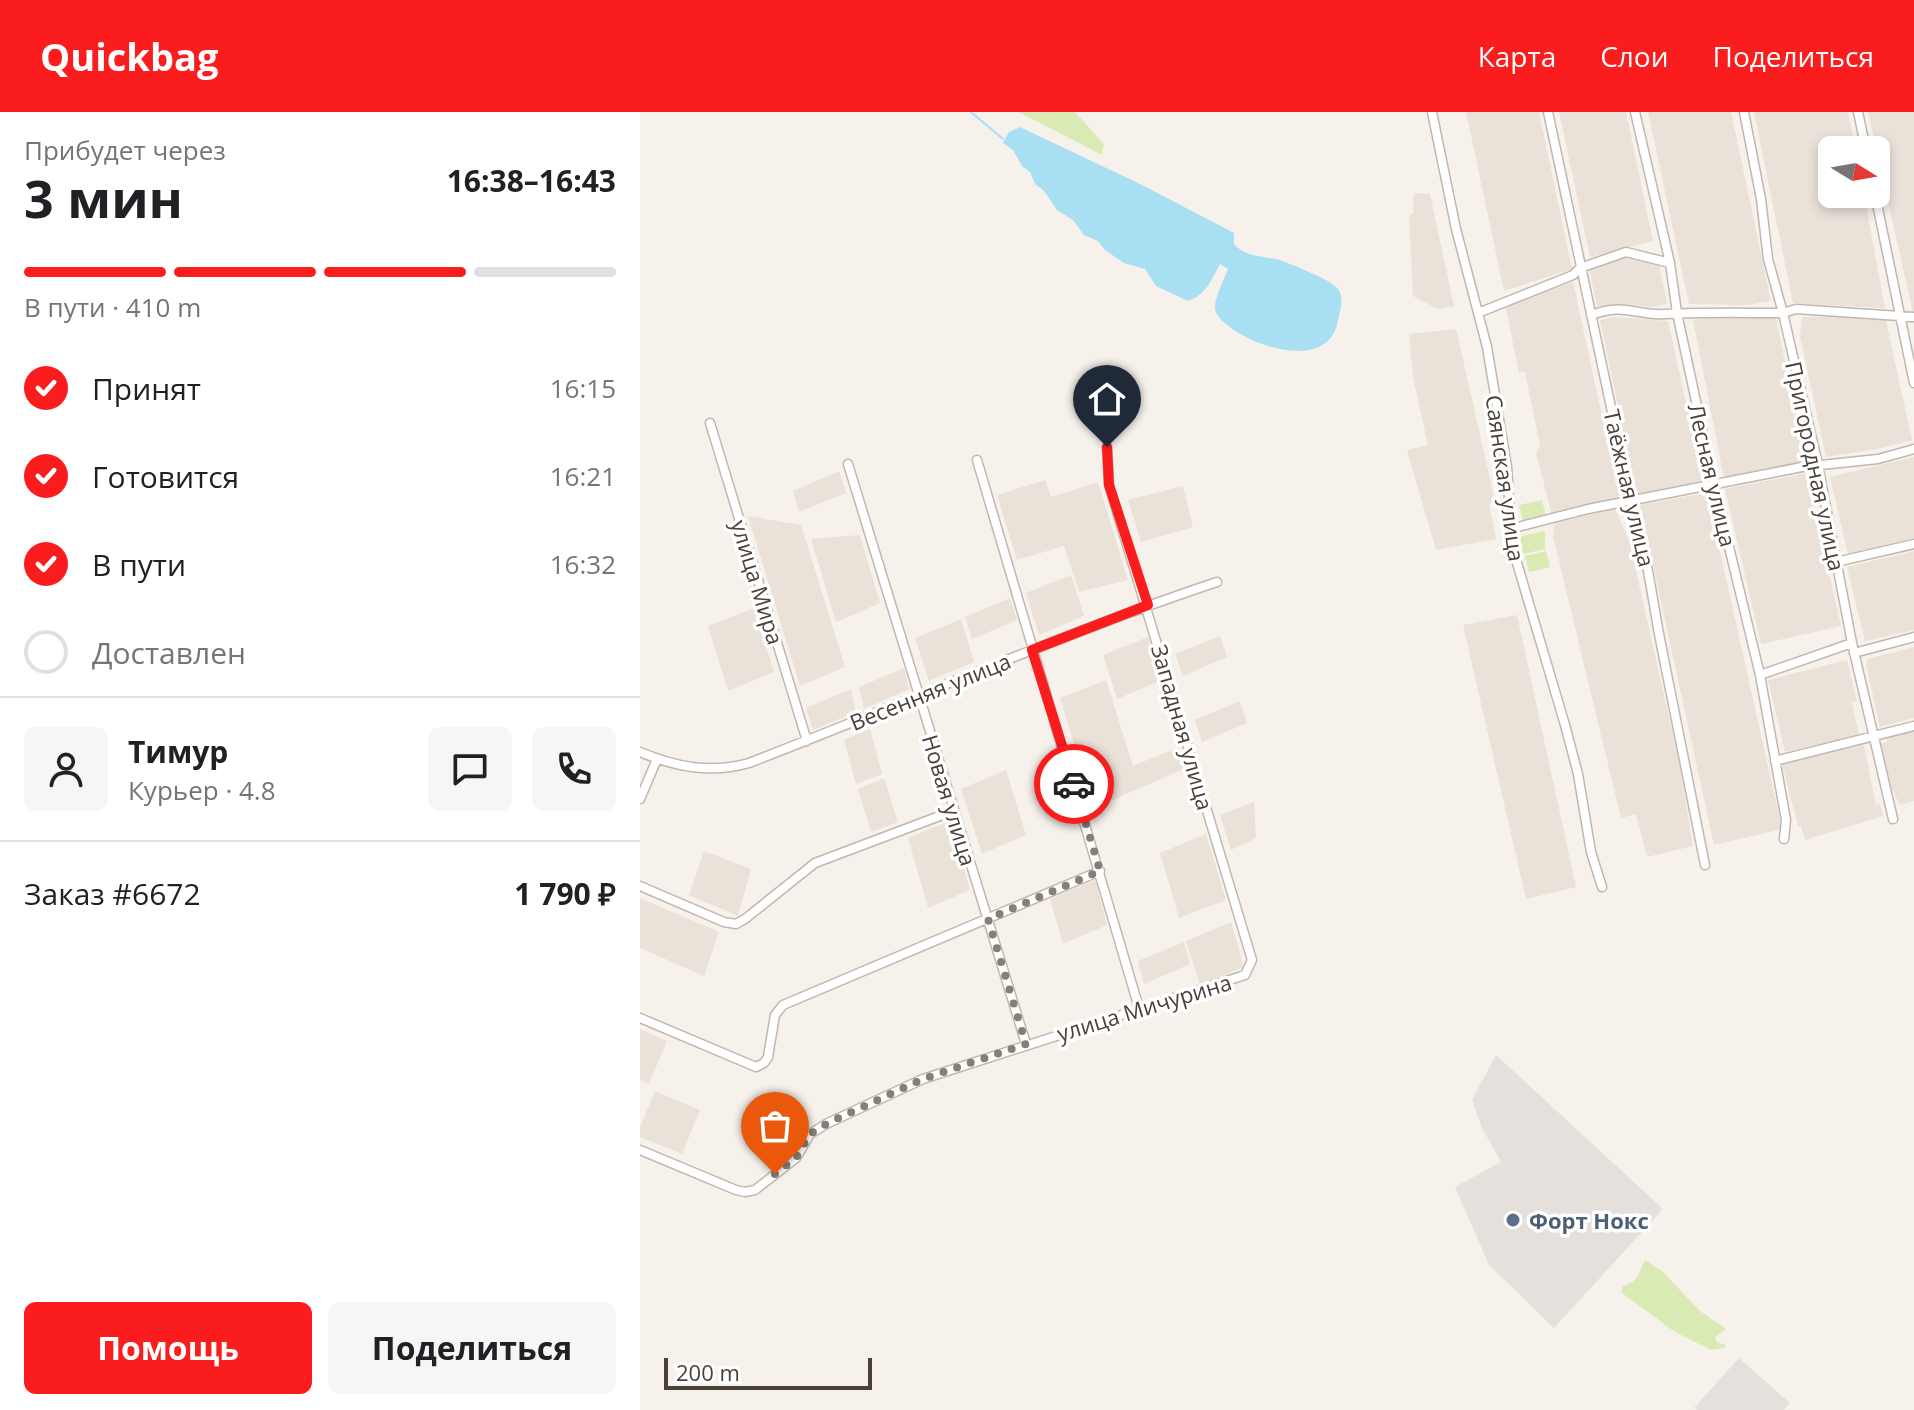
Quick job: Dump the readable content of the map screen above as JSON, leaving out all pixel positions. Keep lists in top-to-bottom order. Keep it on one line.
{"streets":{"street":["Пригородная улица","Лесная улица","Саянская улица","Таёжная улица","улица Мира","Весенняя улица","Западная улица","Новая улица","улица Мичурина"]},"crossings":[["улица Мира","Весенняя улица"],["Весенняя улица","Западная улица"],["Весенняя улица","Новая улица"],["Западная улица","улица Мичурина"],["Новая улица","улица Мичурина"]],"places":["Форт Нокс"],"scale_bar":"200 m","north":"right","page":{"header":"Quickbag","nav":["Карта","Слои","Поделиться"],"heading":["3 мин","Прибудет через","16:38–16:43"],"panel":["Тимур","Курьер · 4.8","Заказ #6672","1 790 ₽"],"bar":"В пути · 410 m","list":[["Принят","16:15"],["Готовится","16:21"],["В пути","16:32"],"Доставлен"],"buttons":["Помощь","Поделиться"],"scale":"200 m"}}
